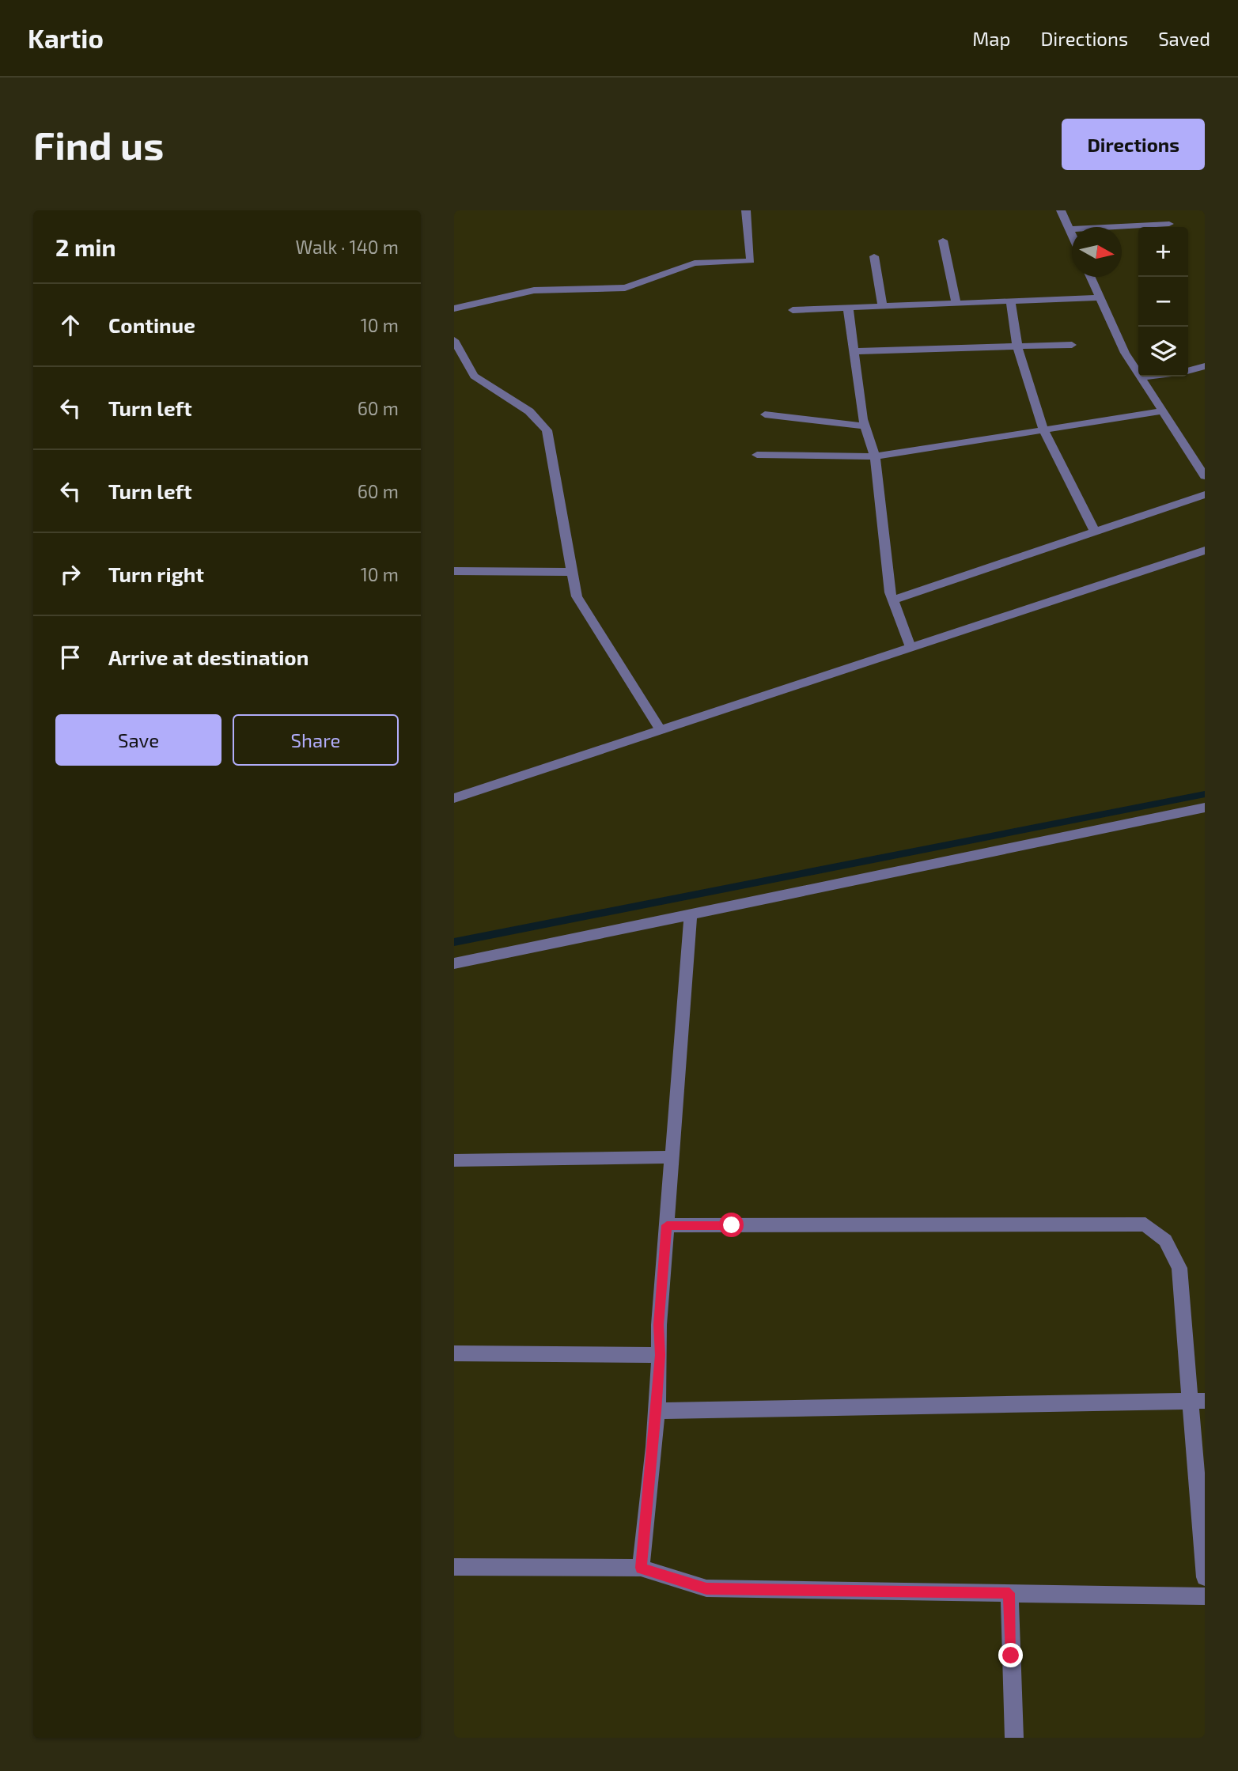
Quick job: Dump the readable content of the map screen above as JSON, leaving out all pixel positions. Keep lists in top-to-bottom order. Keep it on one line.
{"north":"right","page":{"header":"Kartio","nav":["Map","Directions","Saved"],"buttons":["Directions",["Save","Share"]],"title":"Find us","heading":["2 min","Walk · 140 m"],"map_buttons":["+","−"],"list":[["Continue","10 m"],["Turn left","60 m"],["Turn left","60 m"],["Turn right","10 m"],"Arrive at destination"]}}
